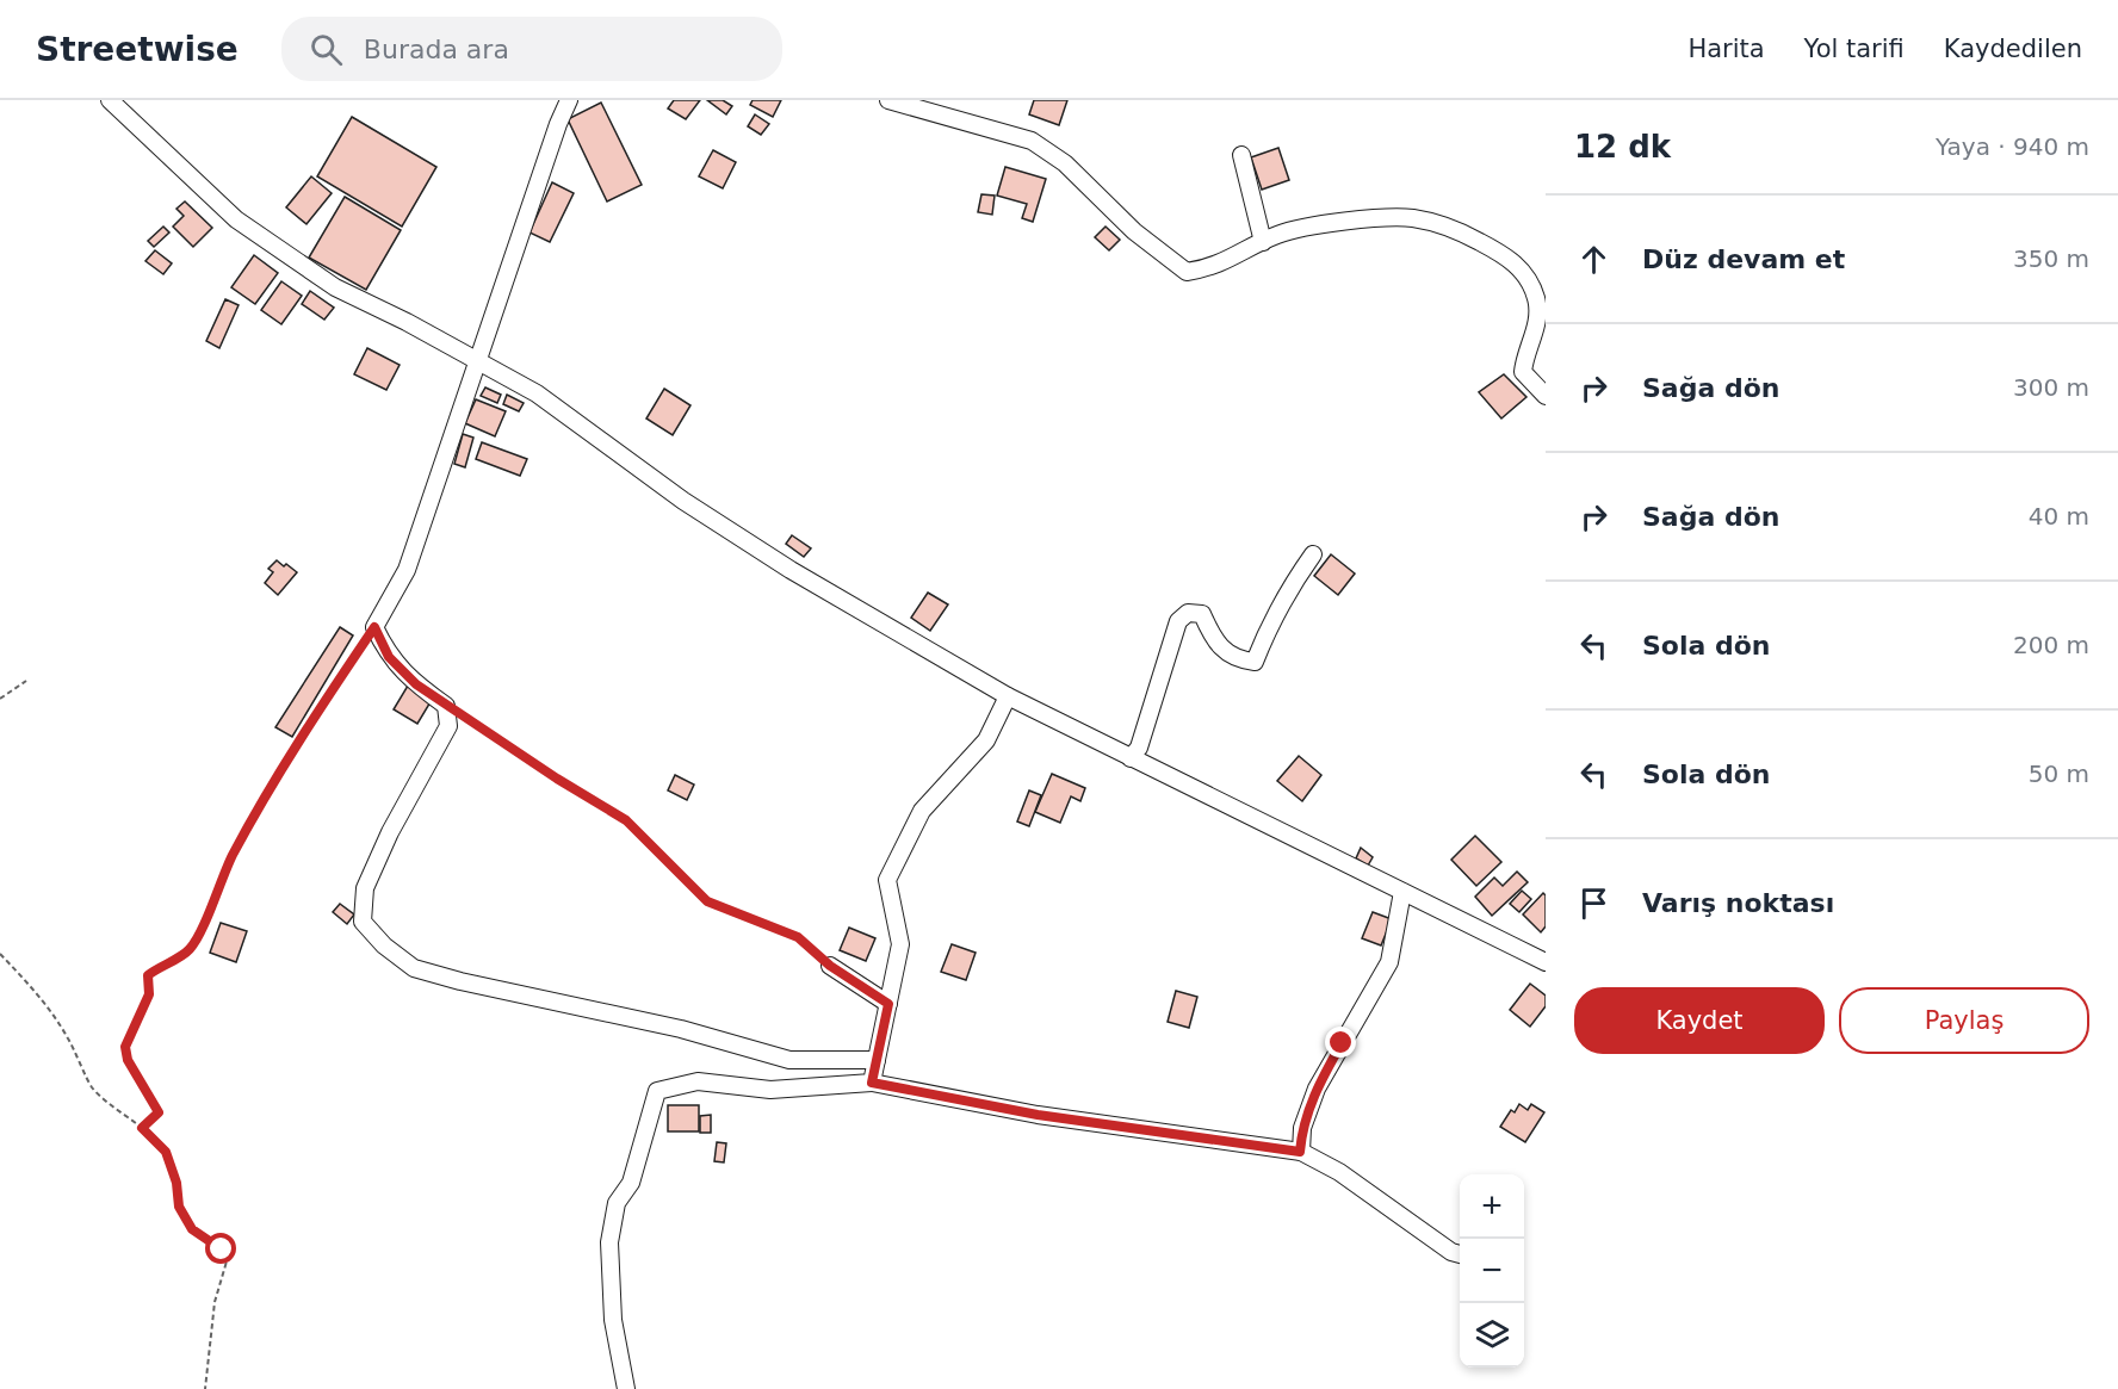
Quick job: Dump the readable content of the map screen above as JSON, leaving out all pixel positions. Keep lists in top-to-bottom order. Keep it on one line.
{"page":{"header":"Streetwise","search":"Burada ara","nav":["Harita","Yol tarifi","Kaydedilen"],"heading":["12 dk","Yaya · 940 m"],"list":[["Düz devam et","350 m"],["Sağa dön","300 m"],["Sağa dön","40 m"],["Sola dön","200 m"],["Sola dön","50 m"],"Varış noktası"],"buttons":["Kaydet","Paylaş"],"map_buttons":["+","−"]}}
